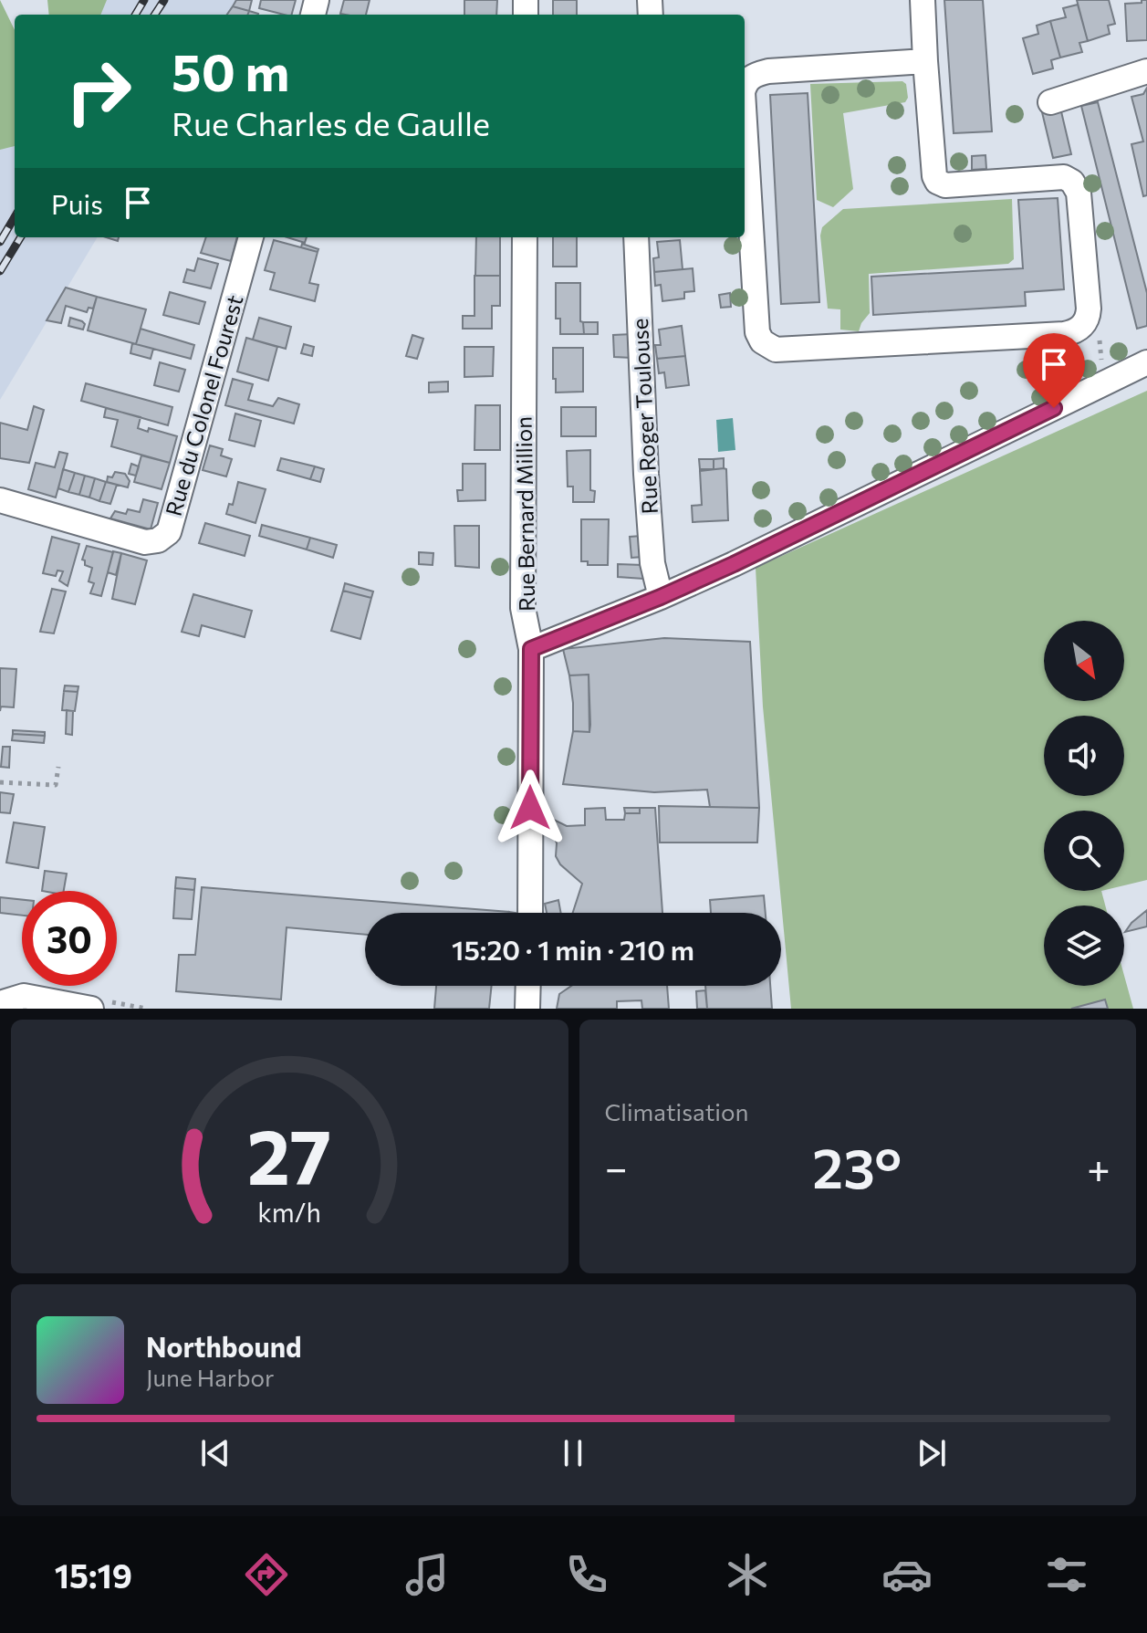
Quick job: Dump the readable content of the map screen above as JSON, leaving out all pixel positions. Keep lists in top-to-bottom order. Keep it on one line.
{"streets":{"street":["Rue du Colonel Fourest","Rue Roger Toulouse","Rue Bernard Million"]},"north":"bottom right","page":{"turn":["50 m","Rue Charles de Gaulle"],"then":"Puis","limit":"30","trip":"15:20 · 1 min · 210 m","tile":"Climatisation","heat":["−","23°","+"],"song":["Northbound","June Harbor"],"tabs":"15:19","gauge":["27","km/h"]}}
